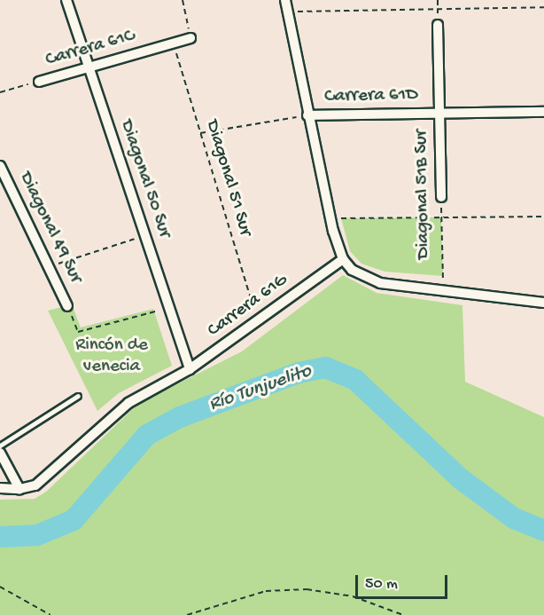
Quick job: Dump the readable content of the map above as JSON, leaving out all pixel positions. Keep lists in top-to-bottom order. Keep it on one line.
{"streets":{"street":["Carrera 61C","Carrera 61D","Diagonal 50 Sur","Diagonal 51B Sur","Diagonal 49 Sur","Carrera 61G"],"path":["Diagonal 51 Sur"]},"crossings":[["Carrera 61C","Diagonal 51 Sur"],["Carrera 61C","Diagonal 50 Sur"],["Carrera 61D","Diagonal 51 Sur"],["Carrera 61D","Diagonal 51B Sur"],["Diagonal 51 Sur","Carrera 61G"],["Diagonal 50 Sur","Carrera 61G"]],"water":["Río Tunjuelito"],"parks":["Rincón de venecia"],"scale_bar":"50 m"}
